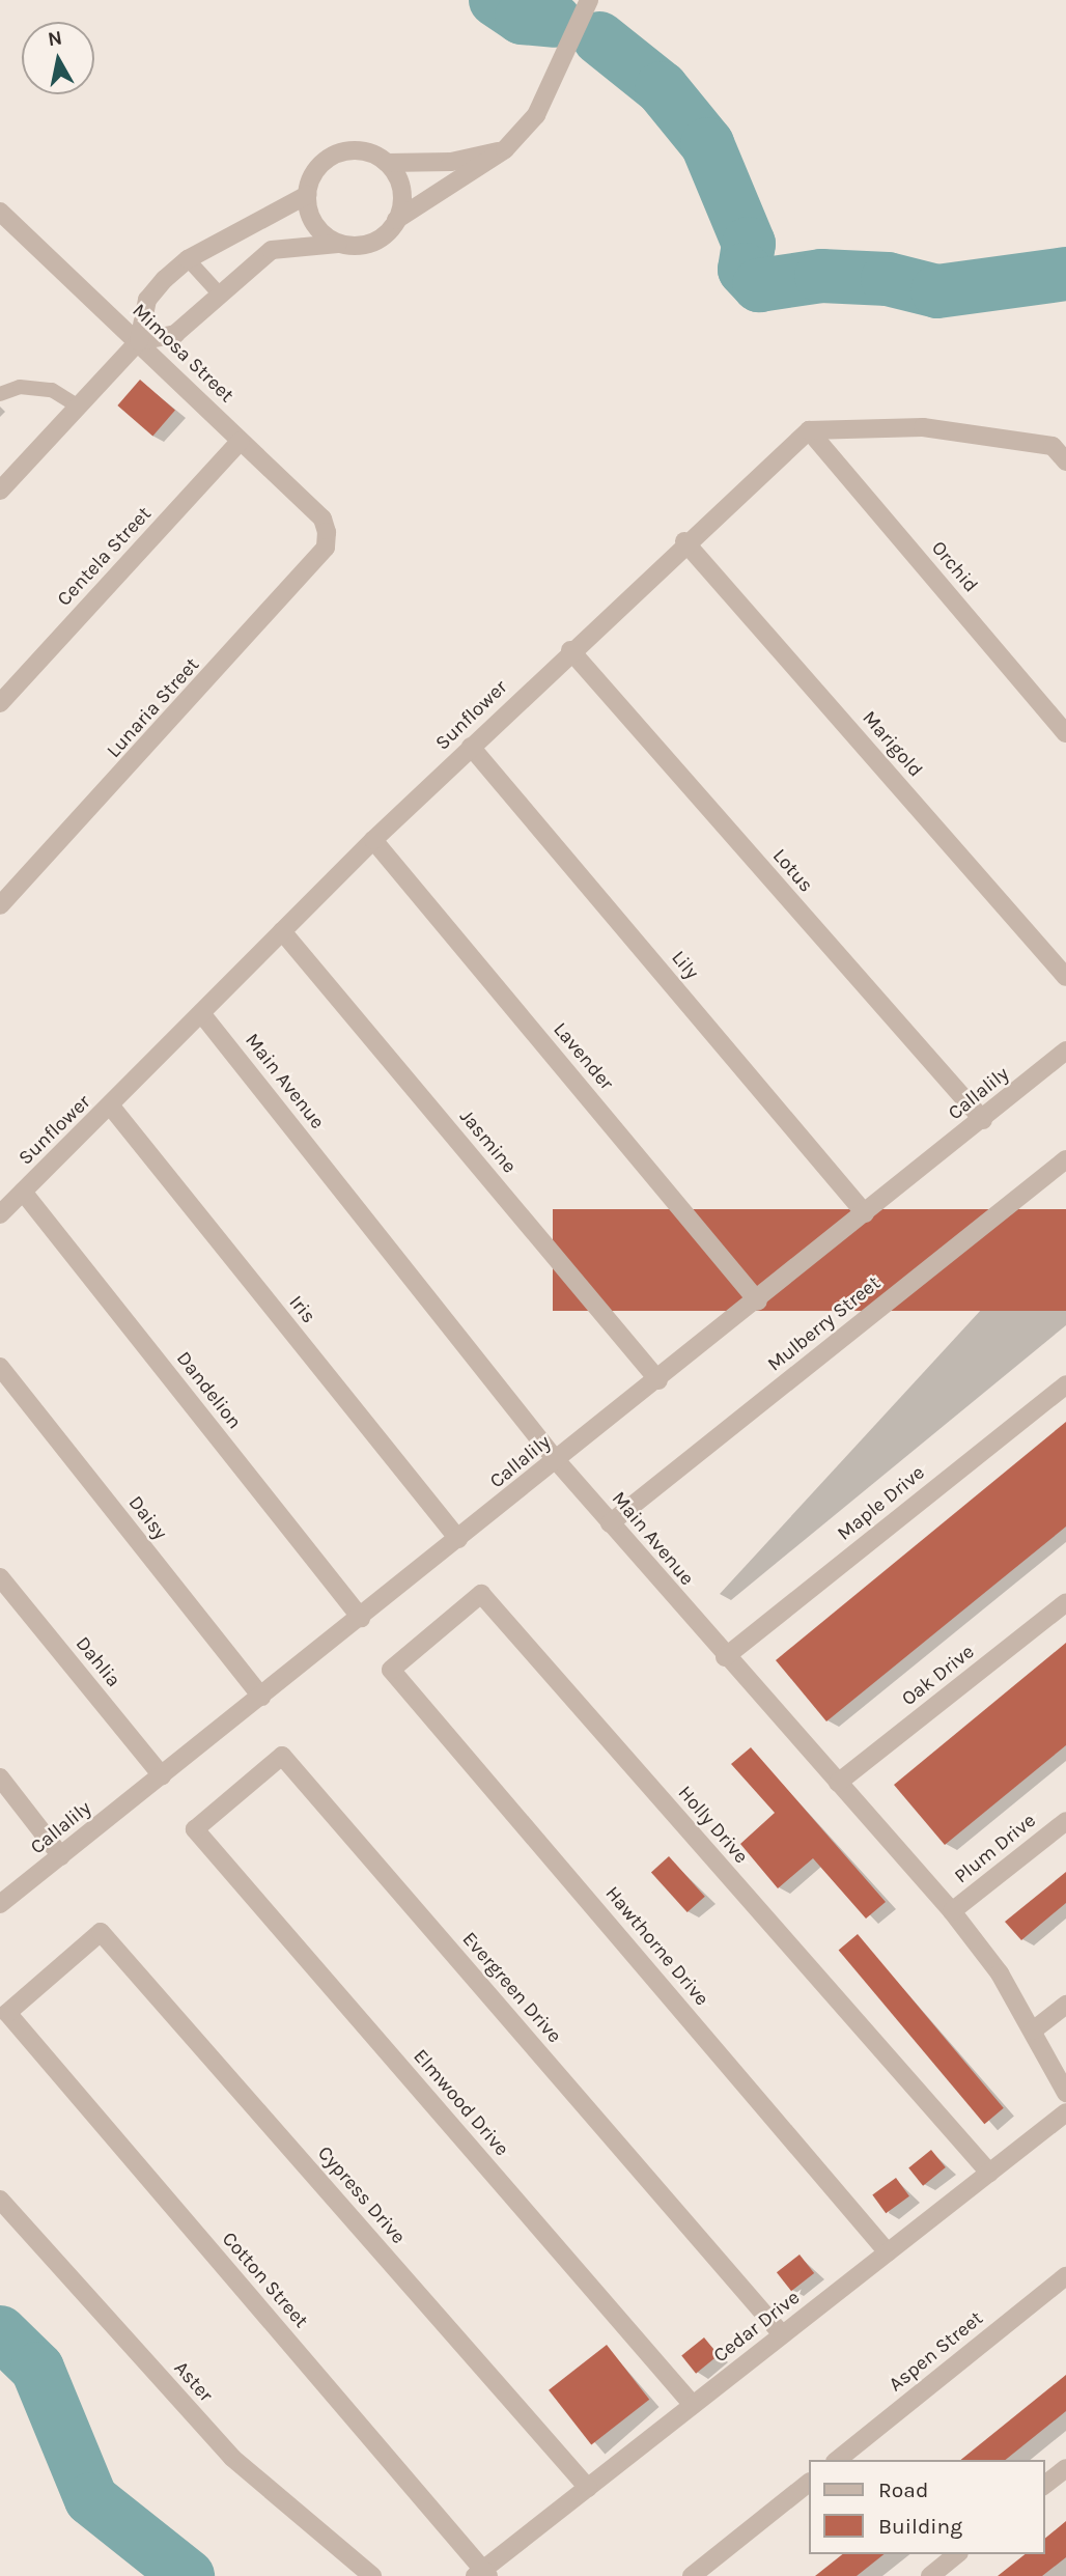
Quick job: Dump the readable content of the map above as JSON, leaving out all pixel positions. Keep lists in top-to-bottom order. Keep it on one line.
{"streets":{"street":["Mimosa Street","Centela Street","Orchid","Lunaria Street","Sunflower","Marigold","Lotus","Lily","Lavender","Main Avenue","Callalily","Jasmine","Iris","Mulberry Street","Dandelion","Maple Drive","Daisy","Dahlia","Oak Drive","Holly Drive","Plum Drive","Hawthorne Drive","Evergreen Drive","Elmwood Drive","Cypress Drive","Cotton Street","Cedar Drive","Aspen Street","Aster"]},"crossings":[["Mimosa Street","Centela Street"],["Mimosa Street","Lunaria Street"],["Orchid","Sunflower"],["Sunflower","Marigold"],["Sunflower","Lotus"],["Sunflower","Lily"],["Sunflower","Lavender"],["Sunflower","Main Avenue"],["Sunflower","Jasmine"],["Sunflower","Iris"],["Sunflower","Dandelion"],["Lotus","Callalily"],["Lily","Callalily"],["Lavender","Callalily"],["Main Avenue","Callalily"],["Main Avenue","Mulberry Street"],["Main Avenue","Maple Drive"],["Main Avenue","Oak Drive"],["Main Avenue","Plum Drive"],["Callalily","Jasmine"],["Callalily","Iris"],["Callalily","Dandelion"],["Callalily","Daisy"],["Callalily","Dahlia"],["Holly Drive","Hawthorne Drive"],["Holly Drive","Cedar Drive"],["Hawthorne Drive","Cedar Drive"],["Evergreen Drive","Elmwood Drive"],["Evergreen Drive","Cedar Drive"],["Elmwood Drive","Cedar Drive"],["Cypress Drive","Cotton Street"],["Cypress Drive","Cedar Drive"],["Cotton Street","Cedar Drive"]],"legend":["Road","Building"],"north":"top"}
